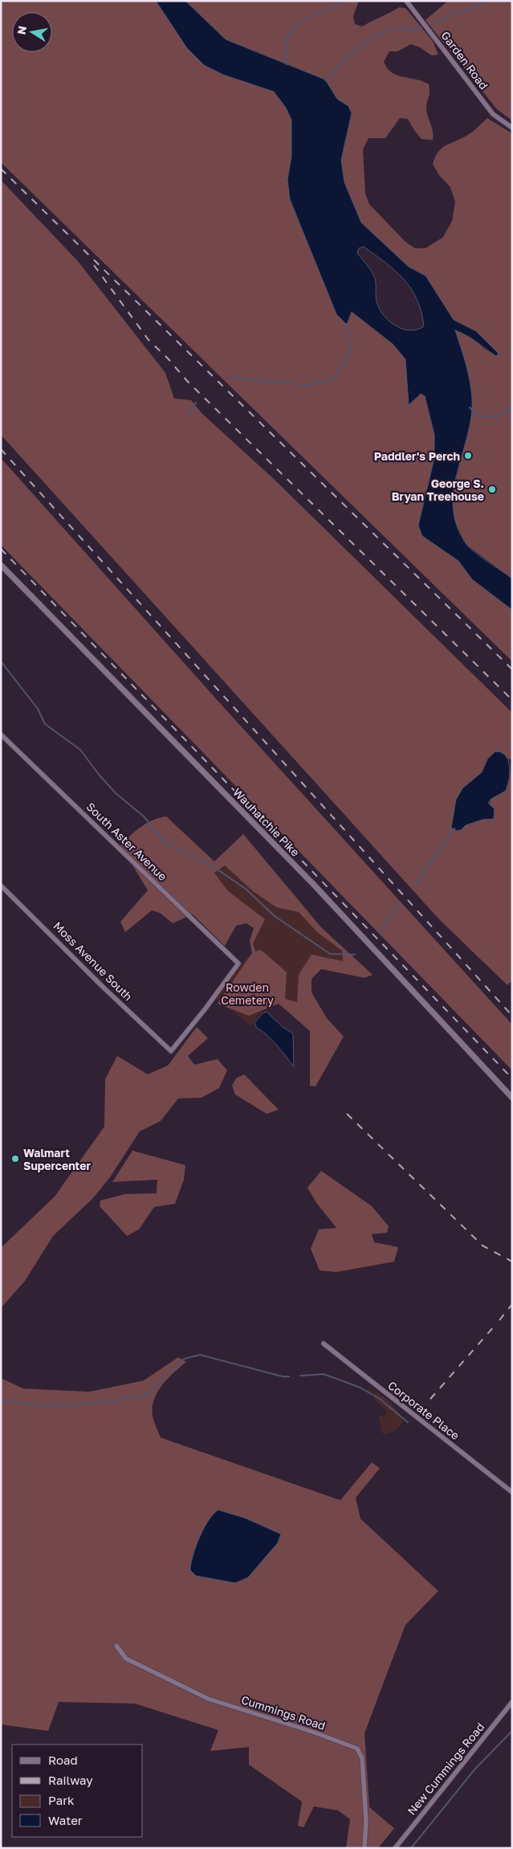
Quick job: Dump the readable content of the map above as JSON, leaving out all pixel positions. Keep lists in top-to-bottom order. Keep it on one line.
{"streets":{"street":["Garden Road","Wauhatchie Pike","South Aster Avenue","Moss Avenue South","Corporate Place","Cummings Road","New Cummings Road"]},"crossings":[["South Aster Avenue","Moss Avenue South"]],"parks":["Rowden Cemetery"],"places":["Paddler's Perch","George S. Bryan Treehouse","Walmart Supercenter"],"legend":["Road","Railway","Park","Water"],"north":"left"}
